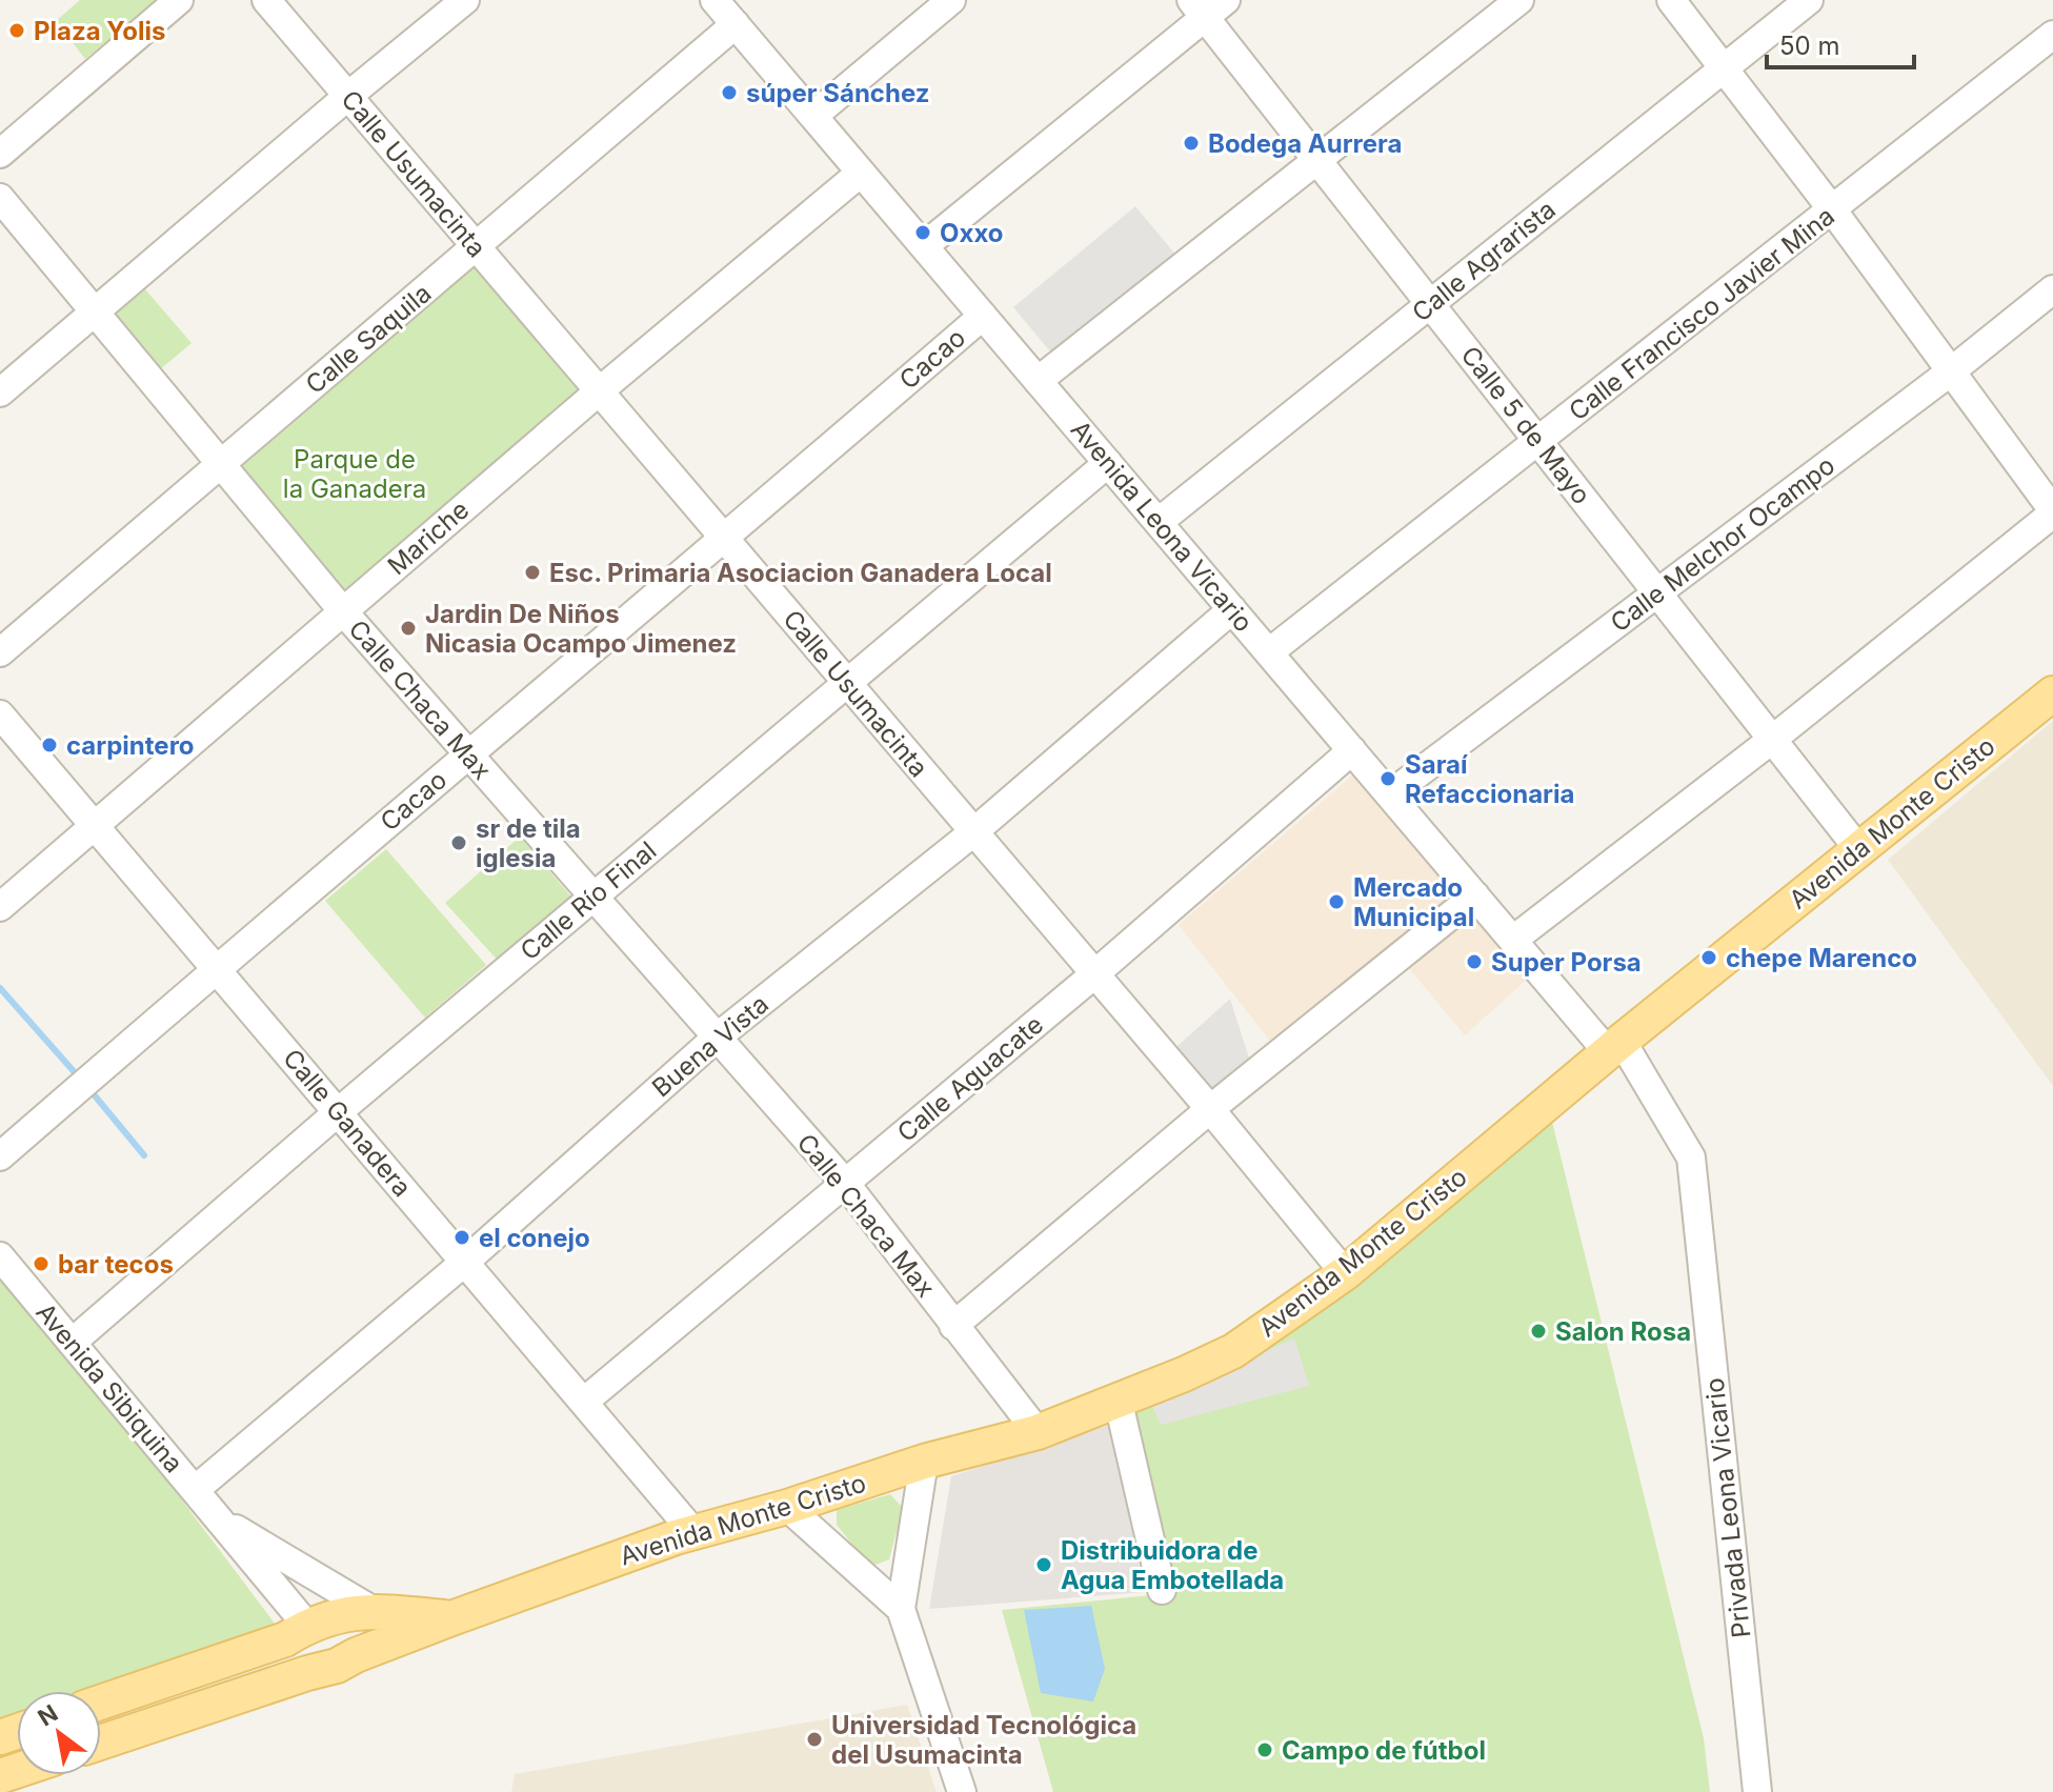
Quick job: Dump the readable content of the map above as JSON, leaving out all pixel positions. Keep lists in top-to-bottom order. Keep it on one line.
{"streets":{"main road":["Avenida Monte Cristo"],"street":["Calle Usumacinta","Calle Agrarista","Calle Francisco Javier Mina","Calle Saquila","Cacao","Calle 5 de Mayo","Avenida Leona Vicario","Mariche","Calle Melchor Ocampo","Calle Chaca Max","Calle Río Final","Buena Vista","Calle Aguacate","Calle Ganadera","Avenida Sibiquina","Privada Leona Vicario"]},"crossings":[["Calle Usumacinta","Calle Saquila"],["Calle Usumacinta","Cacao"],["Calle Usumacinta","Mariche"],["Calle Usumacinta","Avenida Monte Cristo"],["Calle Usumacinta","Calle Río Final"],["Calle Usumacinta","Buena Vista"],["Calle Usumacinta","Calle Aguacate"],["Calle Agrarista","Calle 5 de Mayo"],["Calle Agrarista","Avenida Leona Vicario"],["Calle Francisco Javier Mina","Calle 5 de Mayo"],["Calle Francisco Javier Mina","Avenida Leona Vicario"],["Calle Saquila","Avenida Leona Vicario"],["Calle Saquila","Calle Chaca Max"],["Cacao","Avenida Leona Vicario"],["Cacao","Calle Chaca Max"],["Cacao","Calle Ganadera"],["Calle 5 de Mayo","Calle Melchor Ocampo"],["Calle 5 de Mayo","Avenida Monte Cristo"],["Avenida Leona Vicario","Mariche"],["Avenida Leona Vicario","Calle Melchor Ocampo"],["Avenida Leona Vicario","Avenida Monte Cristo"],["Avenida Leona Vicario","Calle Río Final"],["Avenida Leona Vicario","Buena Vista"],["Avenida Leona Vicario","Calle Aguacate"],["Avenida Leona Vicario","Privada Leona Vicario"],["Mariche","Calle Chaca Max"],["Mariche","Calle Ganadera"],["Calle Chaca Max","Avenida Monte Cristo"],["Calle Chaca Max","Calle Río Final"],["Calle Chaca Max","Buena Vista"],["Calle Chaca Max","Calle Aguacate"],["Avenida Monte Cristo","Calle Ganadera"],["Avenida Monte Cristo","Privada Leona Vicario"],["Calle Río Final","Calle Ganadera"],["Calle Río Final","Avenida Sibiquina"],["Buena Vista","Calle Ganadera"],["Buena Vista","Avenida Sibiquina"],["Calle Aguacate","Calle Ganadera"]],"parks":["Parque de la Ganadera"],"places":["Plaza Yolis","súper Sánchez","Bodega Aurrera","Oxxo","Esc. Primaria Asociacion Ganadera Local","Jardin De Niños Nicasia Ocampo Jimenez","carpintero","Saraí Refaccionaria","sr de tila iglesia","Mercado Municipal","chepe Marenco","Super Porsa","el conejo","bar tecos","Salon Rosa","Distribuidora de Agua Embotellada","Universidad Tecnológica del Usumacinta","Campo de fútbol"],"scale_bar":"50 m","north":"top left"}
